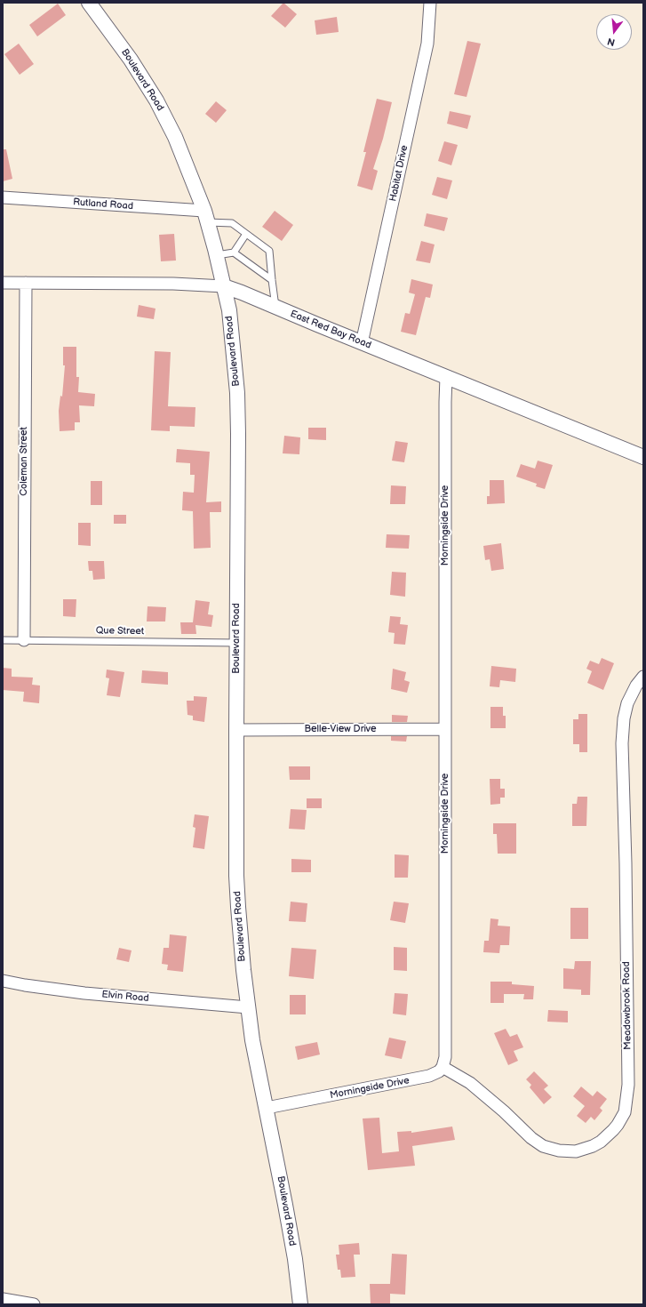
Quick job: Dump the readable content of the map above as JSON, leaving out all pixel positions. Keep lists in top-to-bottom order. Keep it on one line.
{"streets":{"street":["Boulevard Road","Habitat Drive","Rutland Road","East Red Bay Road","Coleman Street","Morningside Drive","Belle-View Drive","Elvin Road","Meadowbrook Road"],"lane":["Que Street"]},"crossings":[["Boulevard Road","Rutland Road"],["Boulevard Road","East Red Bay Road"],["Boulevard Road","Morningside Drive"],["Boulevard Road","Que Street"],["Boulevard Road","Belle-View Drive"],["Boulevard Road","Elvin Road"],["Habitat Drive","East Red Bay Road"],["East Red Bay Road","Coleman Street"],["East Red Bay Road","Morningside Drive"],["Coleman Street","Que Street"],["Morningside Drive","Belle-View Drive"],["Morningside Drive","Meadowbrook Road"]],"north":"bottom"}
